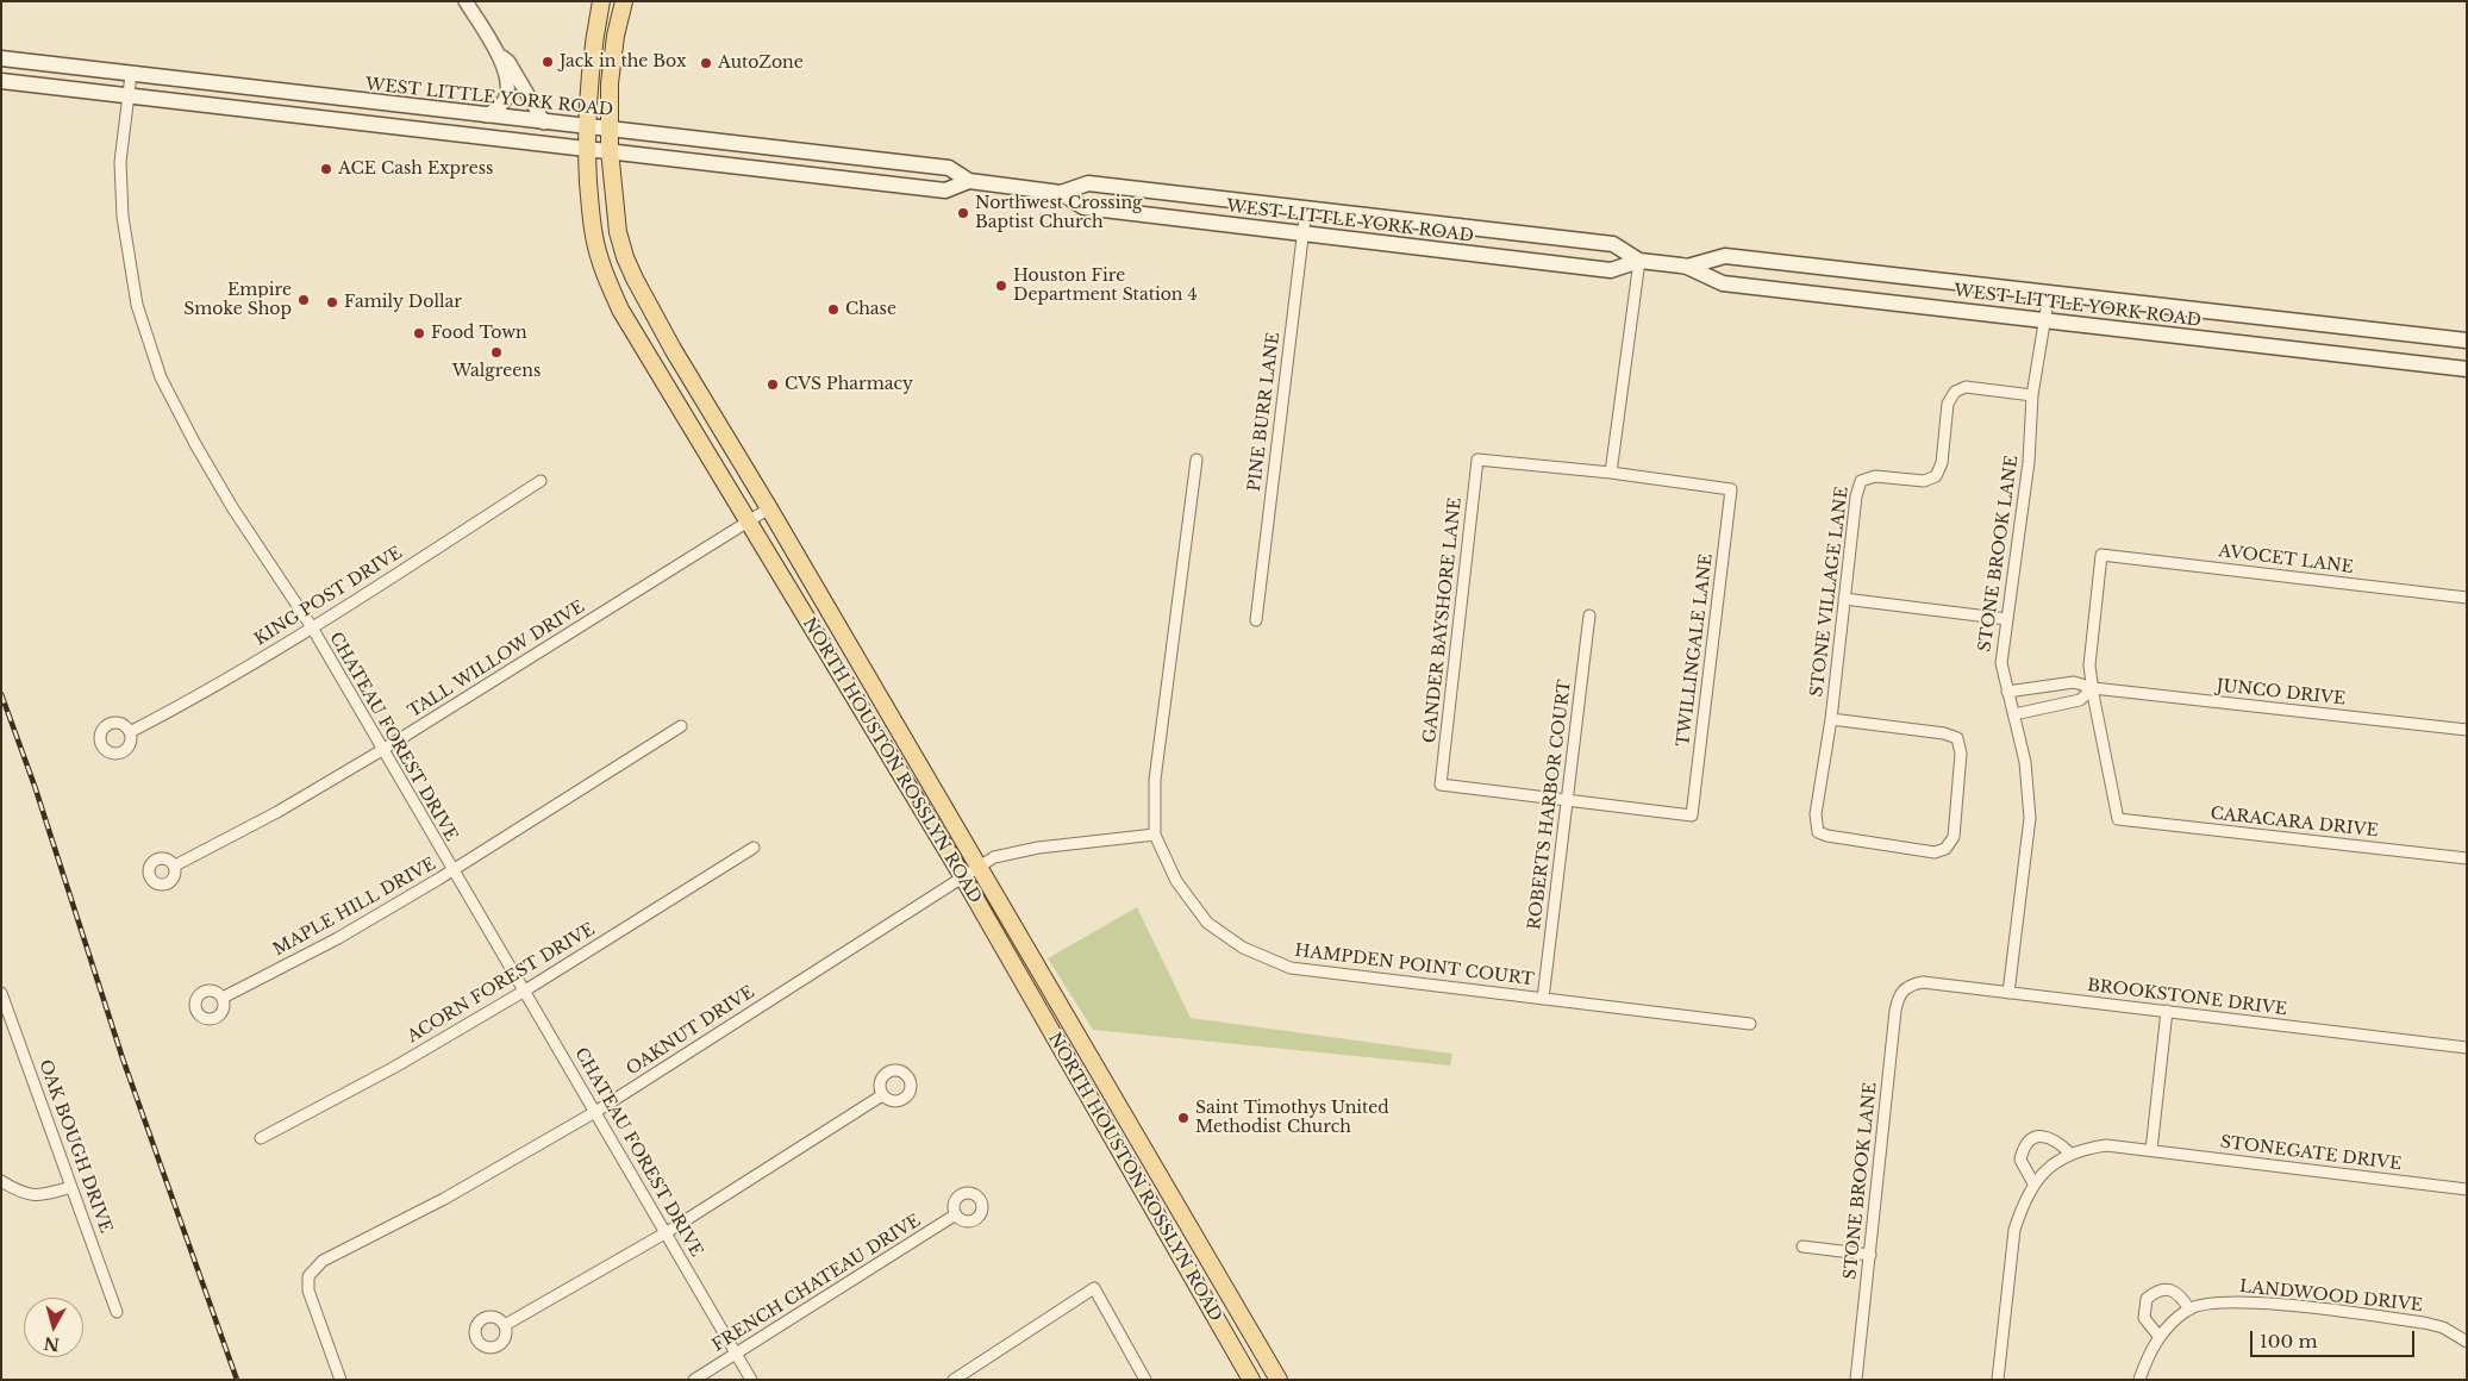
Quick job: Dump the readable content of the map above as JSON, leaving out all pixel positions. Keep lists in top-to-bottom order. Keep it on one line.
{"streets":{"main road":["WEST LITTLE YORK ROAD","NORTH HOUSTON ROSSLYN ROAD"],"street":["PINE BURR LANE","STONE BROOK LANE","AVOCET LANE","STONE VILLAGE LANE","KING POST DRIVE","GANDER BAYSHORE LANE","TWILLINGALE LANE","TALL WILLOW DRIVE","JUNCO DRIVE","CHATEAU FOREST DRIVE","ROBERTS HARBOR COURT","CARACARA DRIVE","MAPLE HILL DRIVE","HAMPDEN POINT COURT","ACORN FOREST DRIVE","BROOKSTONE DRIVE","OAKNUT DRIVE","OAK BOUGH DRIVE","STONEGATE DRIVE","FRENCH CHATEAU DRIVE","LANDWOOD DRIVE"]},"crossings":[["WEST LITTLE YORK ROAD","PINE BURR LANE"],["WEST LITTLE YORK ROAD","STONE BROOK LANE"],["WEST LITTLE YORK ROAD","CHATEAU FOREST DRIVE"],["WEST LITTLE YORK ROAD","NORTH HOUSTON ROSSLYN ROAD"],["STONE BROOK LANE","STONE VILLAGE LANE"],["STONE BROOK LANE","JUNCO DRIVE"],["STONE BROOK LANE","BROOKSTONE DRIVE"],["AVOCET LANE","JUNCO DRIVE"],["AVOCET LANE","CARACARA DRIVE"],["KING POST DRIVE","CHATEAU FOREST DRIVE"],["GANDER BAYSHORE LANE","TWILLINGALE LANE"],["GANDER BAYSHORE LANE","ROBERTS HARBOR COURT"],["TWILLINGALE LANE","ROBERTS HARBOR COURT"],["TALL WILLOW DRIVE","CHATEAU FOREST DRIVE"],["TALL WILLOW DRIVE","NORTH HOUSTON ROSSLYN ROAD"],["JUNCO DRIVE","CARACARA DRIVE"],["CHATEAU FOREST DRIVE","MAPLE HILL DRIVE"],["CHATEAU FOREST DRIVE","ACORN FOREST DRIVE"],["CHATEAU FOREST DRIVE","OAKNUT DRIVE"],["CHATEAU FOREST DRIVE","FRENCH CHATEAU DRIVE"],["NORTH HOUSTON ROSSLYN ROAD","OAKNUT DRIVE"],["ROBERTS HARBOR COURT","HAMPDEN POINT COURT"],["HAMPDEN POINT COURT","OAKNUT DRIVE"]],"places":["Jack in the Box","AutoZone","ACE Cash Express","Northwest Crossing Baptist Church","Houston Fire Department Station 4","Empire Smoke Shop","Family Dollar","Chase","Food Town","Walgreens","CVS Pharmacy","Saint Timothys United Methodist Church"],"scale_bar":"100 m","north":"bottom"}
